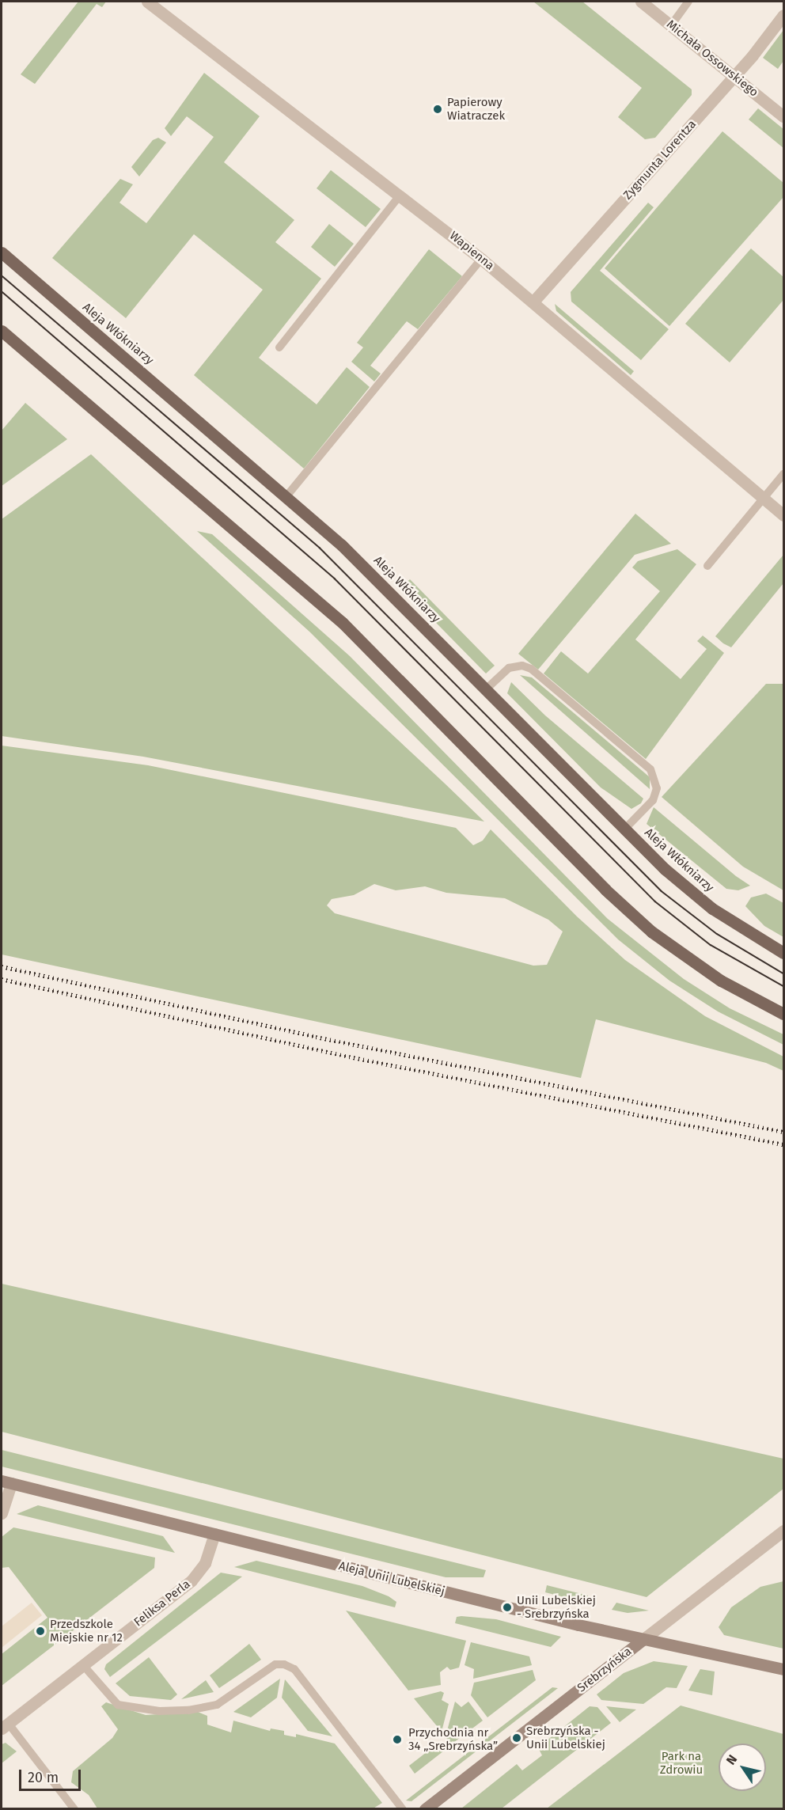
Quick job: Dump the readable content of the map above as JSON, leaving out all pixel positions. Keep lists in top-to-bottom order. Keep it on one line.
{"streets":{"main road":["Aleja Włókniarzy"],"street":["Michała Ossowskiego","Zygmunta Lorentza","Wapienna","Aleja Unii Lubelskiej","Feliksa Perla","Srebrzyńska"]},"crossings":[["Michała Ossowskiego","Zygmunta Lorentza"],["Zygmunta Lorentza","Wapienna"],["Aleja Unii Lubelskiej","Feliksa Perla"],["Aleja Unii Lubelskiej","Srebrzyńska"]],"parks":["Park na Zdrowiu"],"places":["Papierowy Wiatraczek","Unii Lubelskiej - Srebrzyńska","Przedszkole Miejskie nr 12","Srebrzyńska - Unii Lubelskiej","Przychodnia nr 34 „Srebrzyńska”"],"scale_bar":"20 m","north":"top left"}
